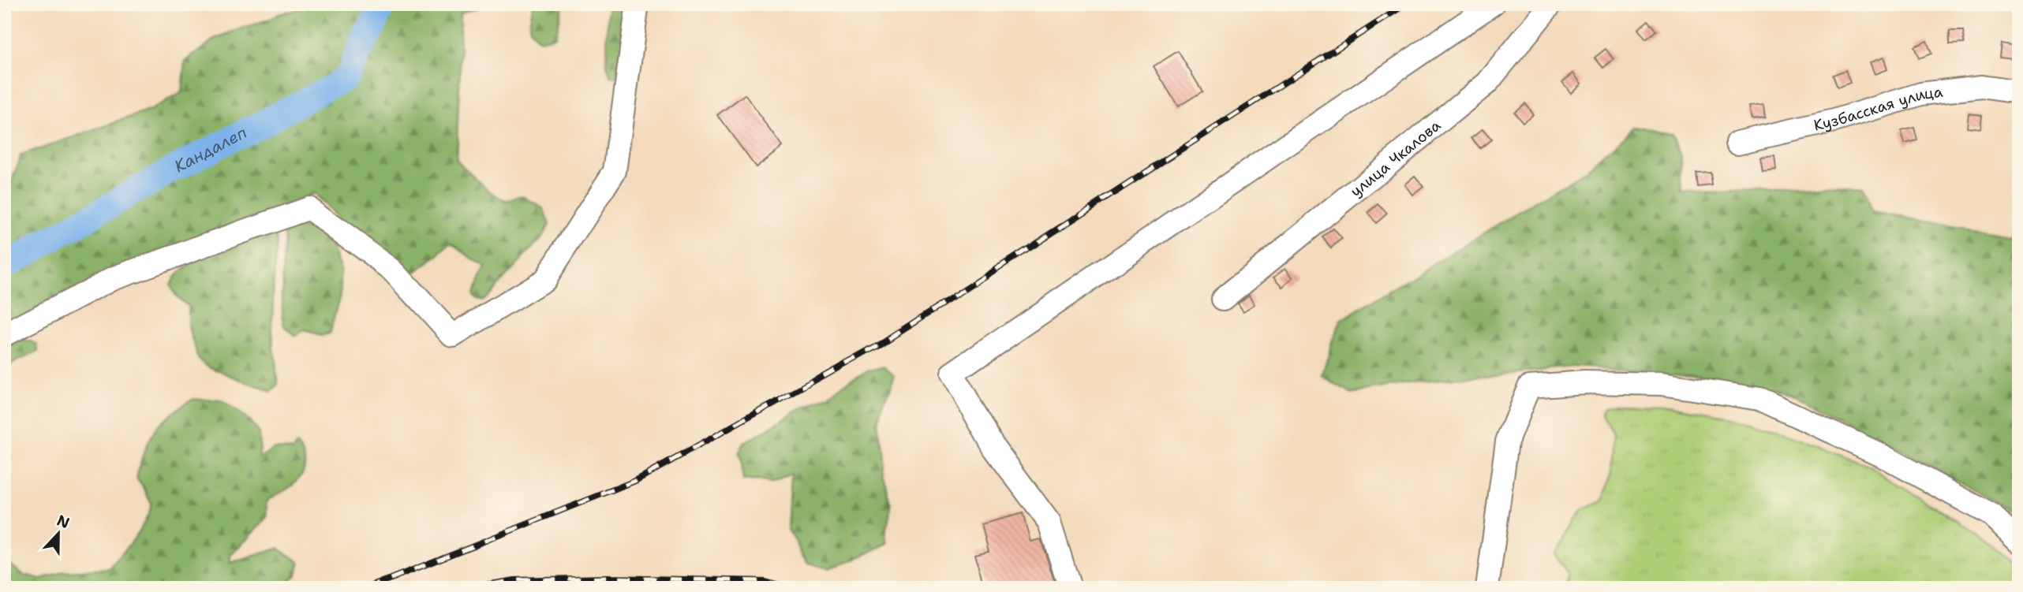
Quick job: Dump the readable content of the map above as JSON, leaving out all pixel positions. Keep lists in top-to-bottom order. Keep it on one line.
{"streets":{"street":["Кузбасская улица","улица Чкалова"]},"water":["Кандалеп"],"north":"top"}
